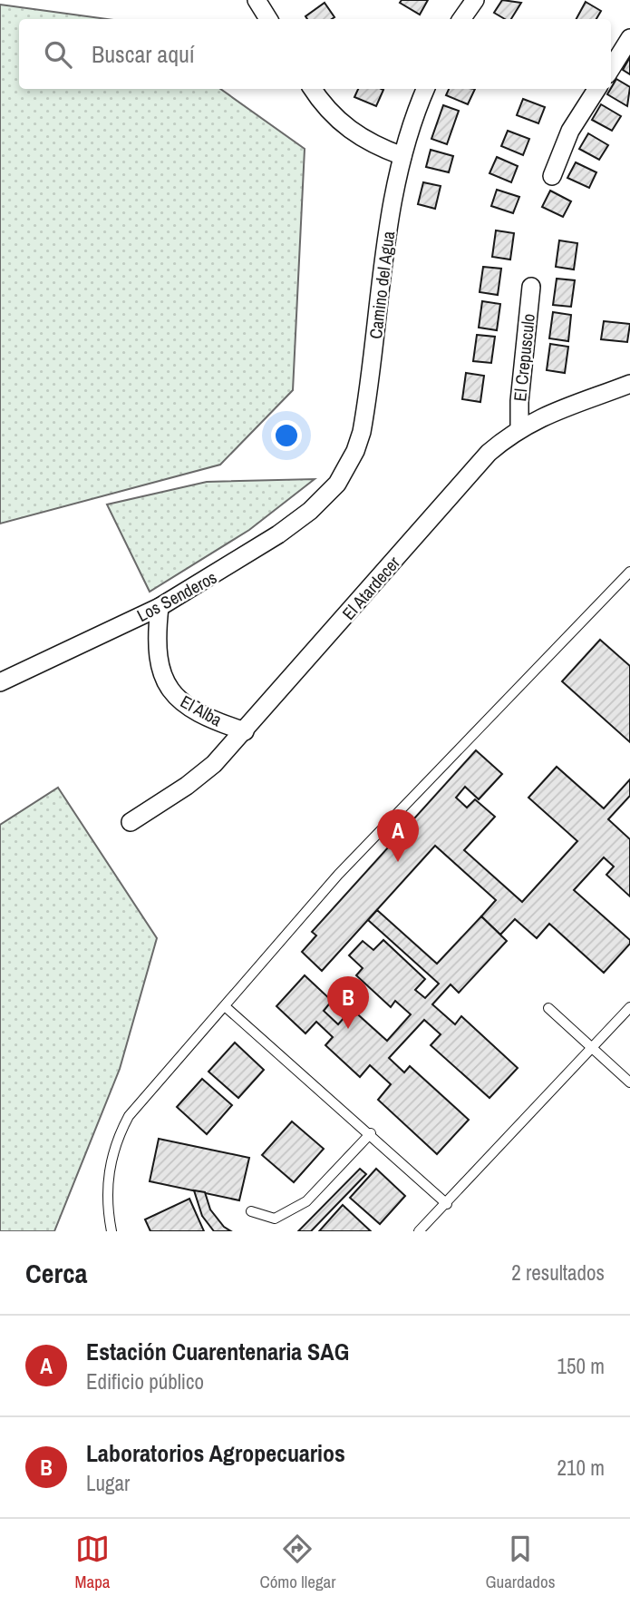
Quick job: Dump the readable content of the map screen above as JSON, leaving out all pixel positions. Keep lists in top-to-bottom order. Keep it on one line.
{"streets":{"street":["Camino del Agua","El Crepusculo","El Atardecer","Los Senderos","El Alba"]},"crossings":[["Camino del Agua","Los Senderos"],["El Crepusculo","El Atardecer"],["El Atardecer","El Alba"],["Los Senderos","El Alba"]],"page":{"search":"Buscar aquí","pins":["A","B"],"heading":["Cerca","2 resultados"],"list":[{"mark":"A","name":"Estación Cuarentenaria SAG","note":"Edificio público","value":"150 m"},{"mark":"B","name":"Laboratorios Agropecuarios","note":"Lugar","value":"210 m"}],"nav":["Mapa","Cómo llegar","Guardados"]}}
